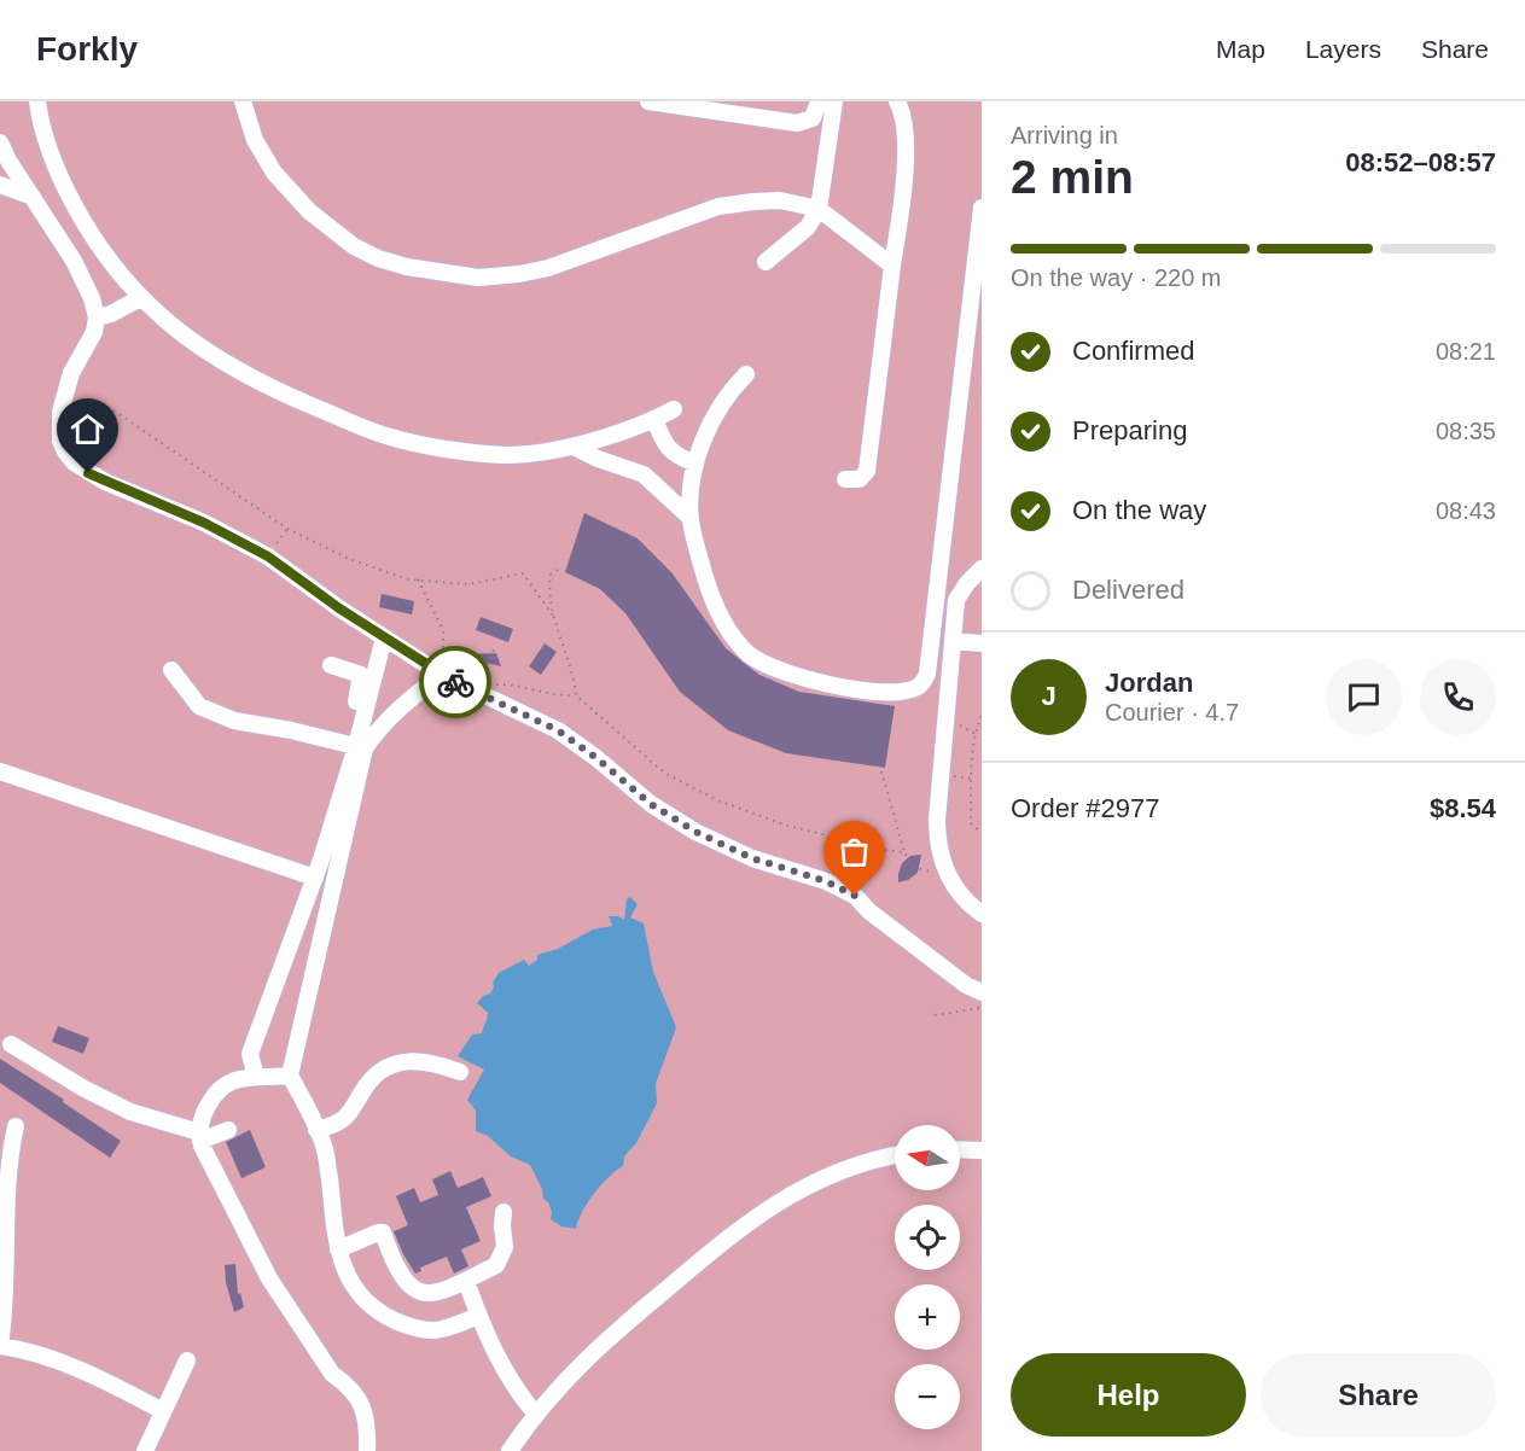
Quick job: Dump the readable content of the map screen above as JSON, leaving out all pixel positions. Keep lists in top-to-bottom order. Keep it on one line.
{"north":"left","page":{"header":"Forkly","nav":["Map","Layers","Share"],"heading":["2 min","Arriving in","08:52–08:57"],"panel":["Jordan","Courier · 4.7","Order #2977","$8.54"],"bar":"On the way · 220 m","list":[["Confirmed","08:21"],["Preparing","08:35"],["On the way","08:43"],"Delivered"],"round":"J","map_buttons":["+","−"],"buttons":["Help","Share"]}}
